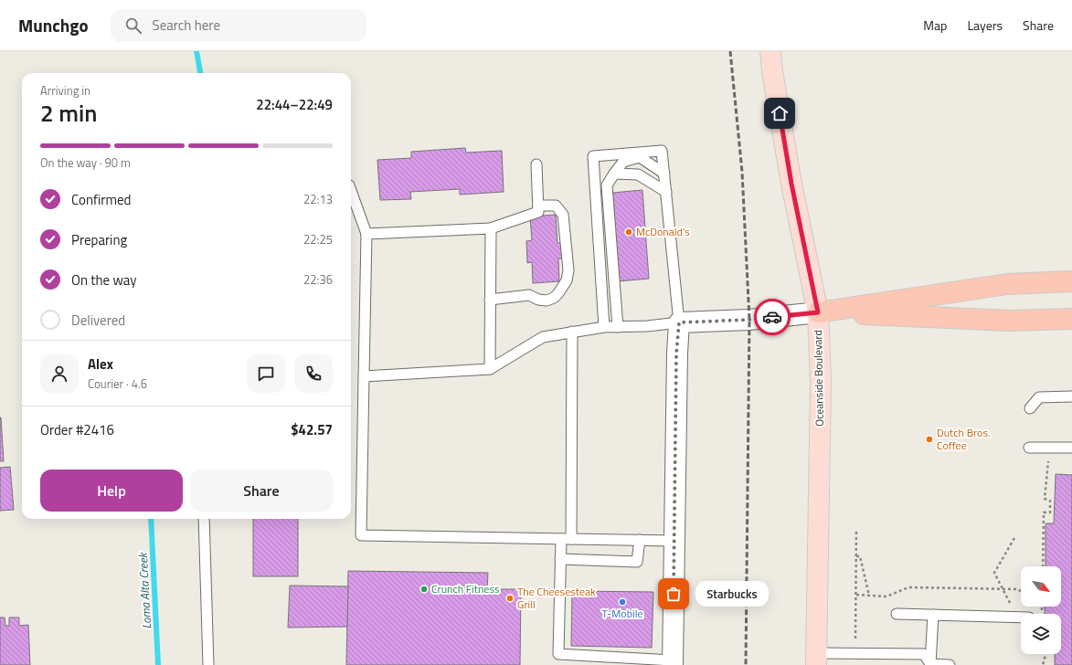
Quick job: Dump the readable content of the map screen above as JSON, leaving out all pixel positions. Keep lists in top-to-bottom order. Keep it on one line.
{"streets":{"main road":["Oceanside Boulevard"]},"water":["Loma Alta Creek"],"places":["McDonald's","Dutch Bros. Coffee","Crunch Fitness","Starbucks","The Cheesesteak Grill","T-Mobile"],"north":"bottom right","page":{"header":"Munchgo","search":"Search here","nav":["Map","Layers","Share"],"heading":["2 min","Arriving in","22:44–22:49"],"panel":["Alex","Courier · 4.6","Order #2416","$42.57"],"bar":"On the way · 90 m","list":[["Confirmed","22:13"],["Preparing","22:25"],["On the way","22:36"],"Delivered"],"buttons":["Help","Share"],"bubble":"Starbucks"}}
